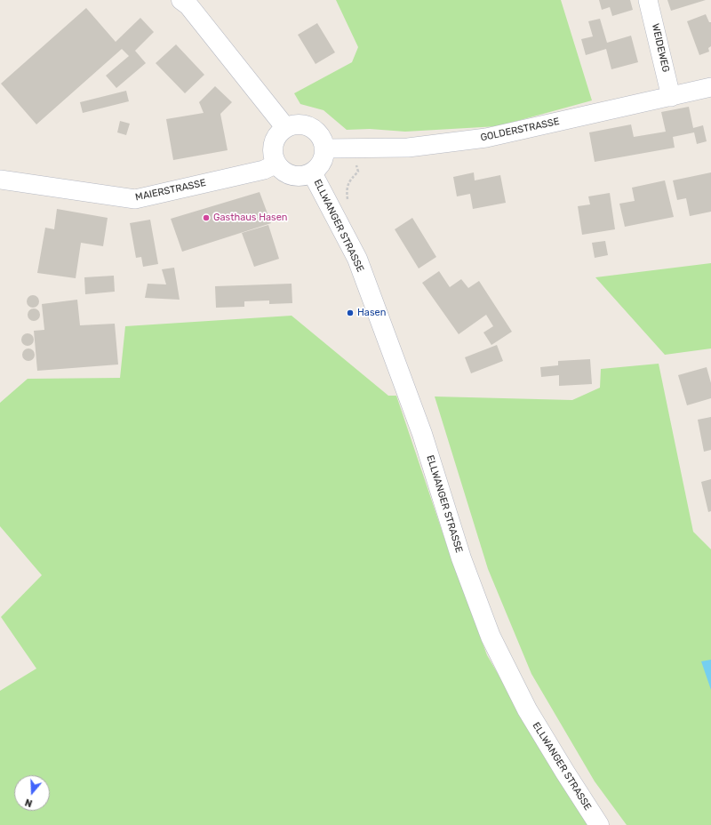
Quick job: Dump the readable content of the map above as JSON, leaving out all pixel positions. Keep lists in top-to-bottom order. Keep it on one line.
{"streets":{"street":["WEIDEWEG","GOLDERSTRASSE","MAIERSTRASSE","ELLWANGER STRASSE"]},"crossings":[["WEIDEWEG","GOLDERSTRASSE"],["GOLDERSTRASSE","MAIERSTRASSE"],["GOLDERSTRASSE","ELLWANGER STRASSE"],["MAIERSTRASSE","ELLWANGER STRASSE"]],"places":["Gasthaus Hasen","Hasen"],"north":"bottom"}
